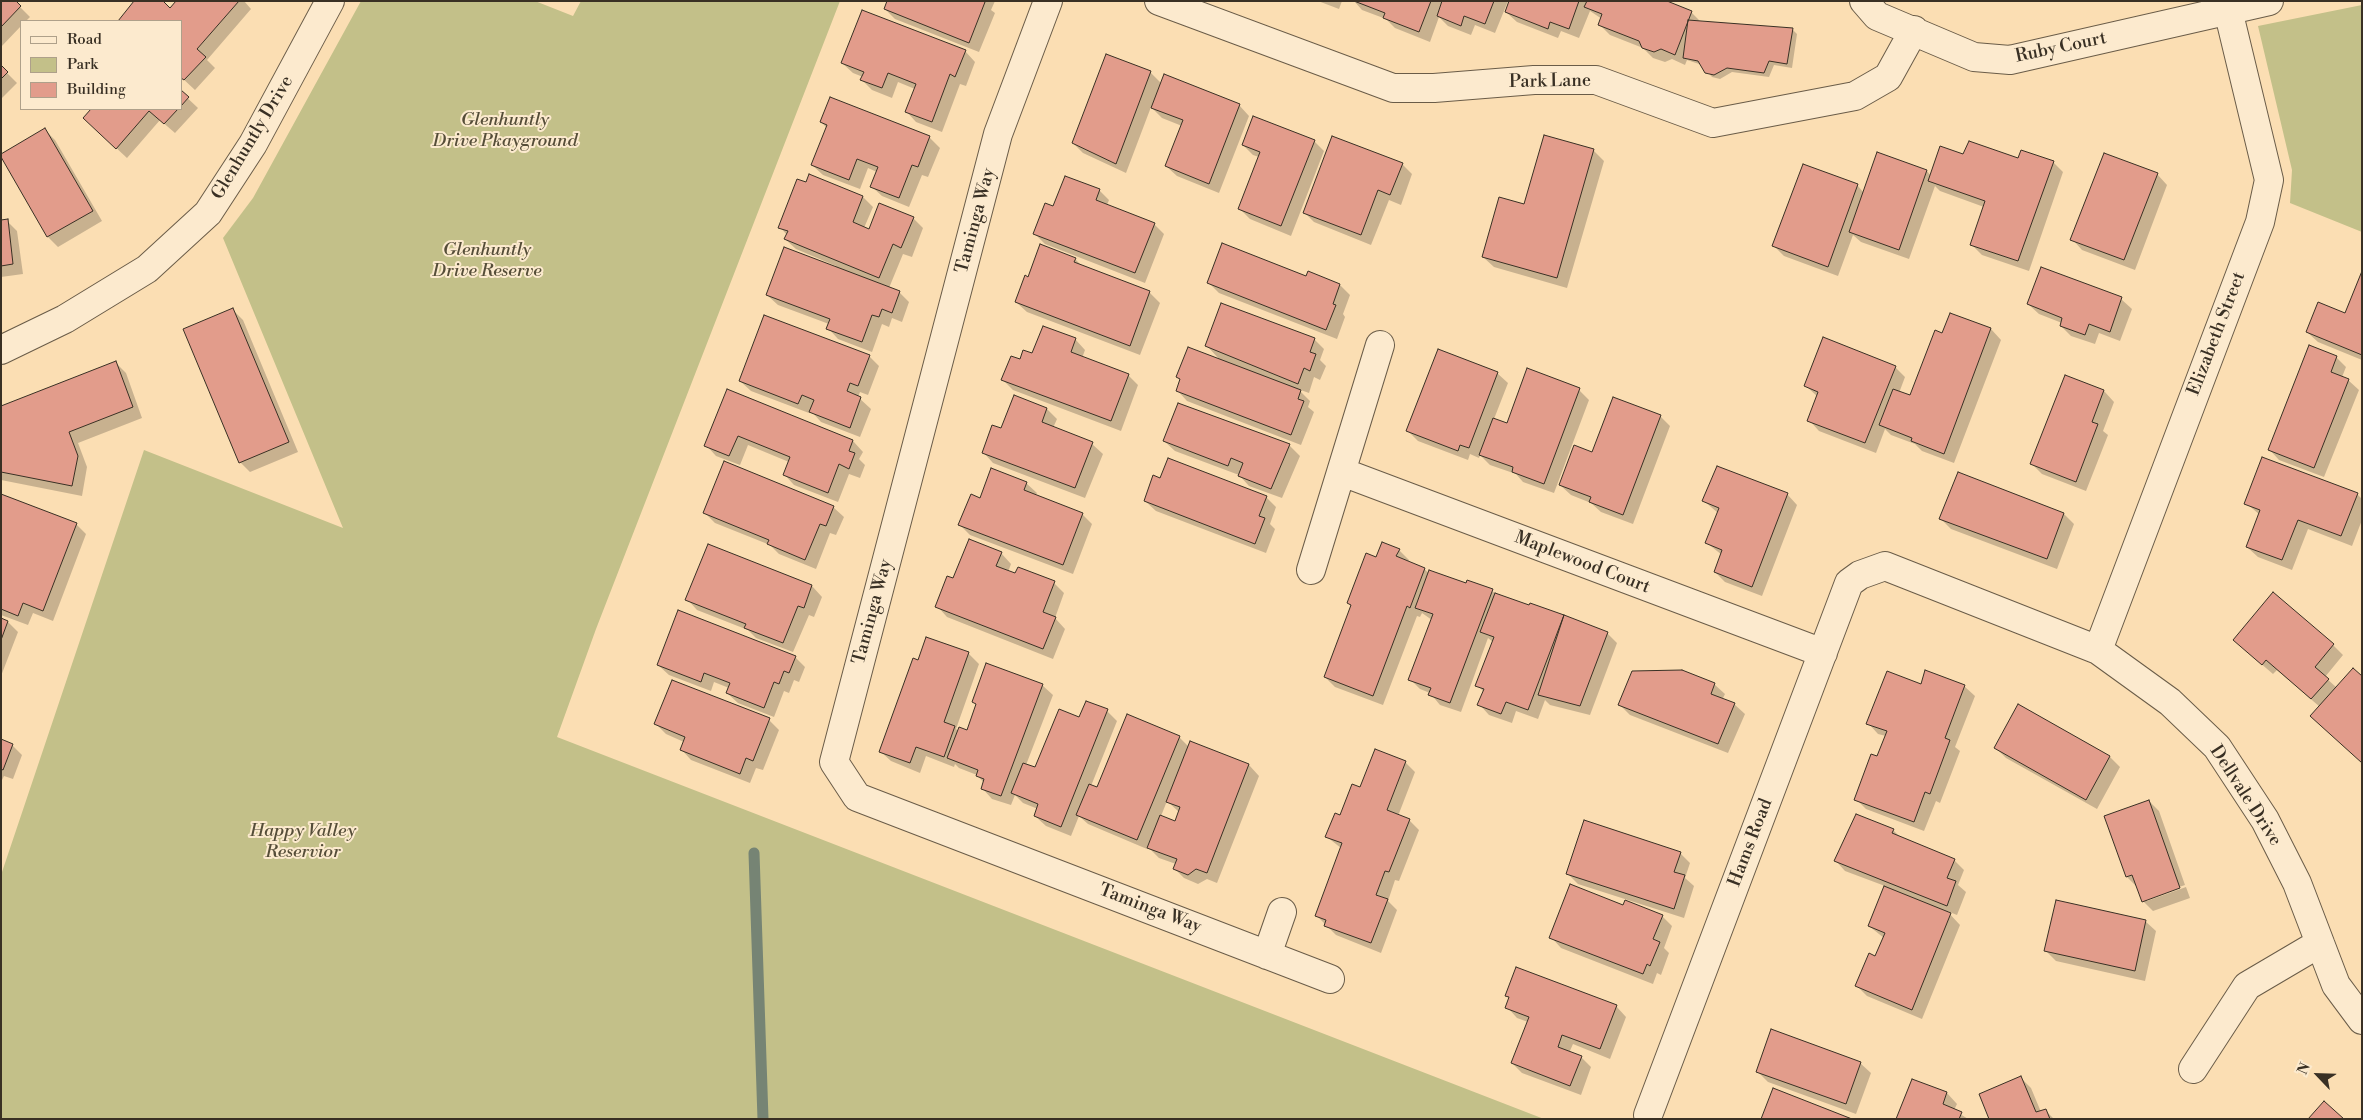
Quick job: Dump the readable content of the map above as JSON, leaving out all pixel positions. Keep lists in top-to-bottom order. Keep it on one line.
{"streets":{"street":["Ruby Court","Park Lane","Glenhuntly Drive","Taminga Way","Elizabeth Street","Maplewood Court","Dellvale Drive","Hams Road"]},"crossings":[["Ruby Court","Park Lane"],["Ruby Court","Elizabeth Street"],["Elizabeth Street","Dellvale Drive"],["Maplewood Court","Hams Road"],["Dellvale Drive","Hams Road"]],"parks":["Glenhuntly Drive Pkayground","Glenhuntly Drive Reserve","Happy Valley Reservior"],"legend":["Road","Park","Building"],"north":"top left"}
